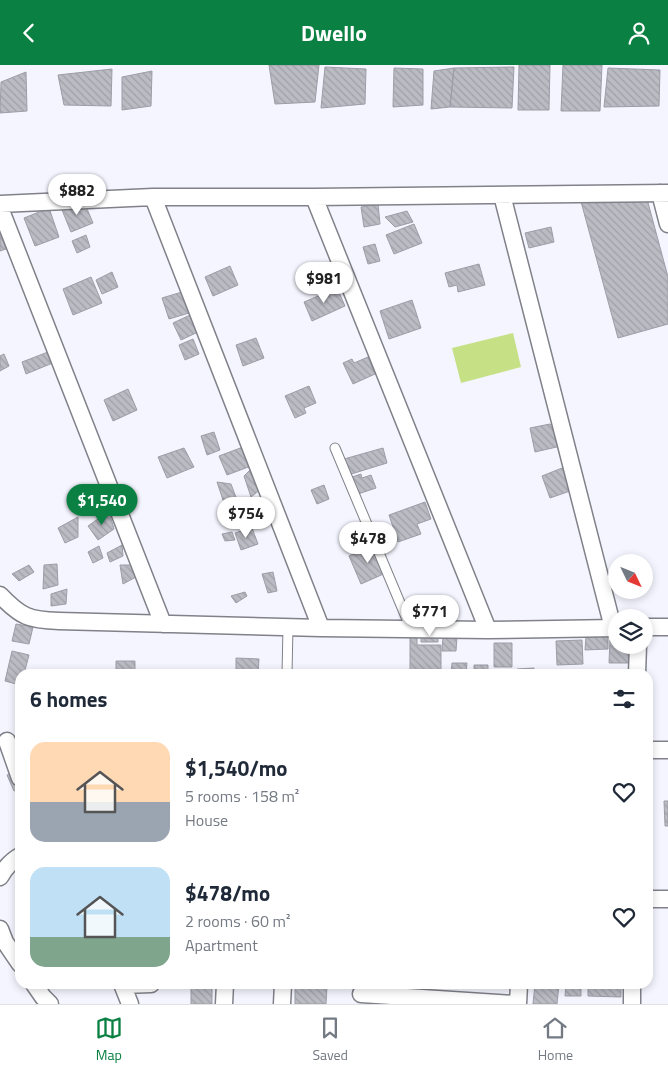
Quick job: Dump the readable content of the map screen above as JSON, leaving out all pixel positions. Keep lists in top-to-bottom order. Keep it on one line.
{"north":"bottom right","page":{"header":"Dwello","price":["$882","$981","$1,540","$754","$478","$771"],"heading":"6 homes","list":[{"name":"$1,540/mo","note":"5 rooms · 158 m² · House"},{"name":"$478/mo","note":"2 rooms · 60 m² · Apartment"}],"tabs":["Map","Saved","Home"]}}
